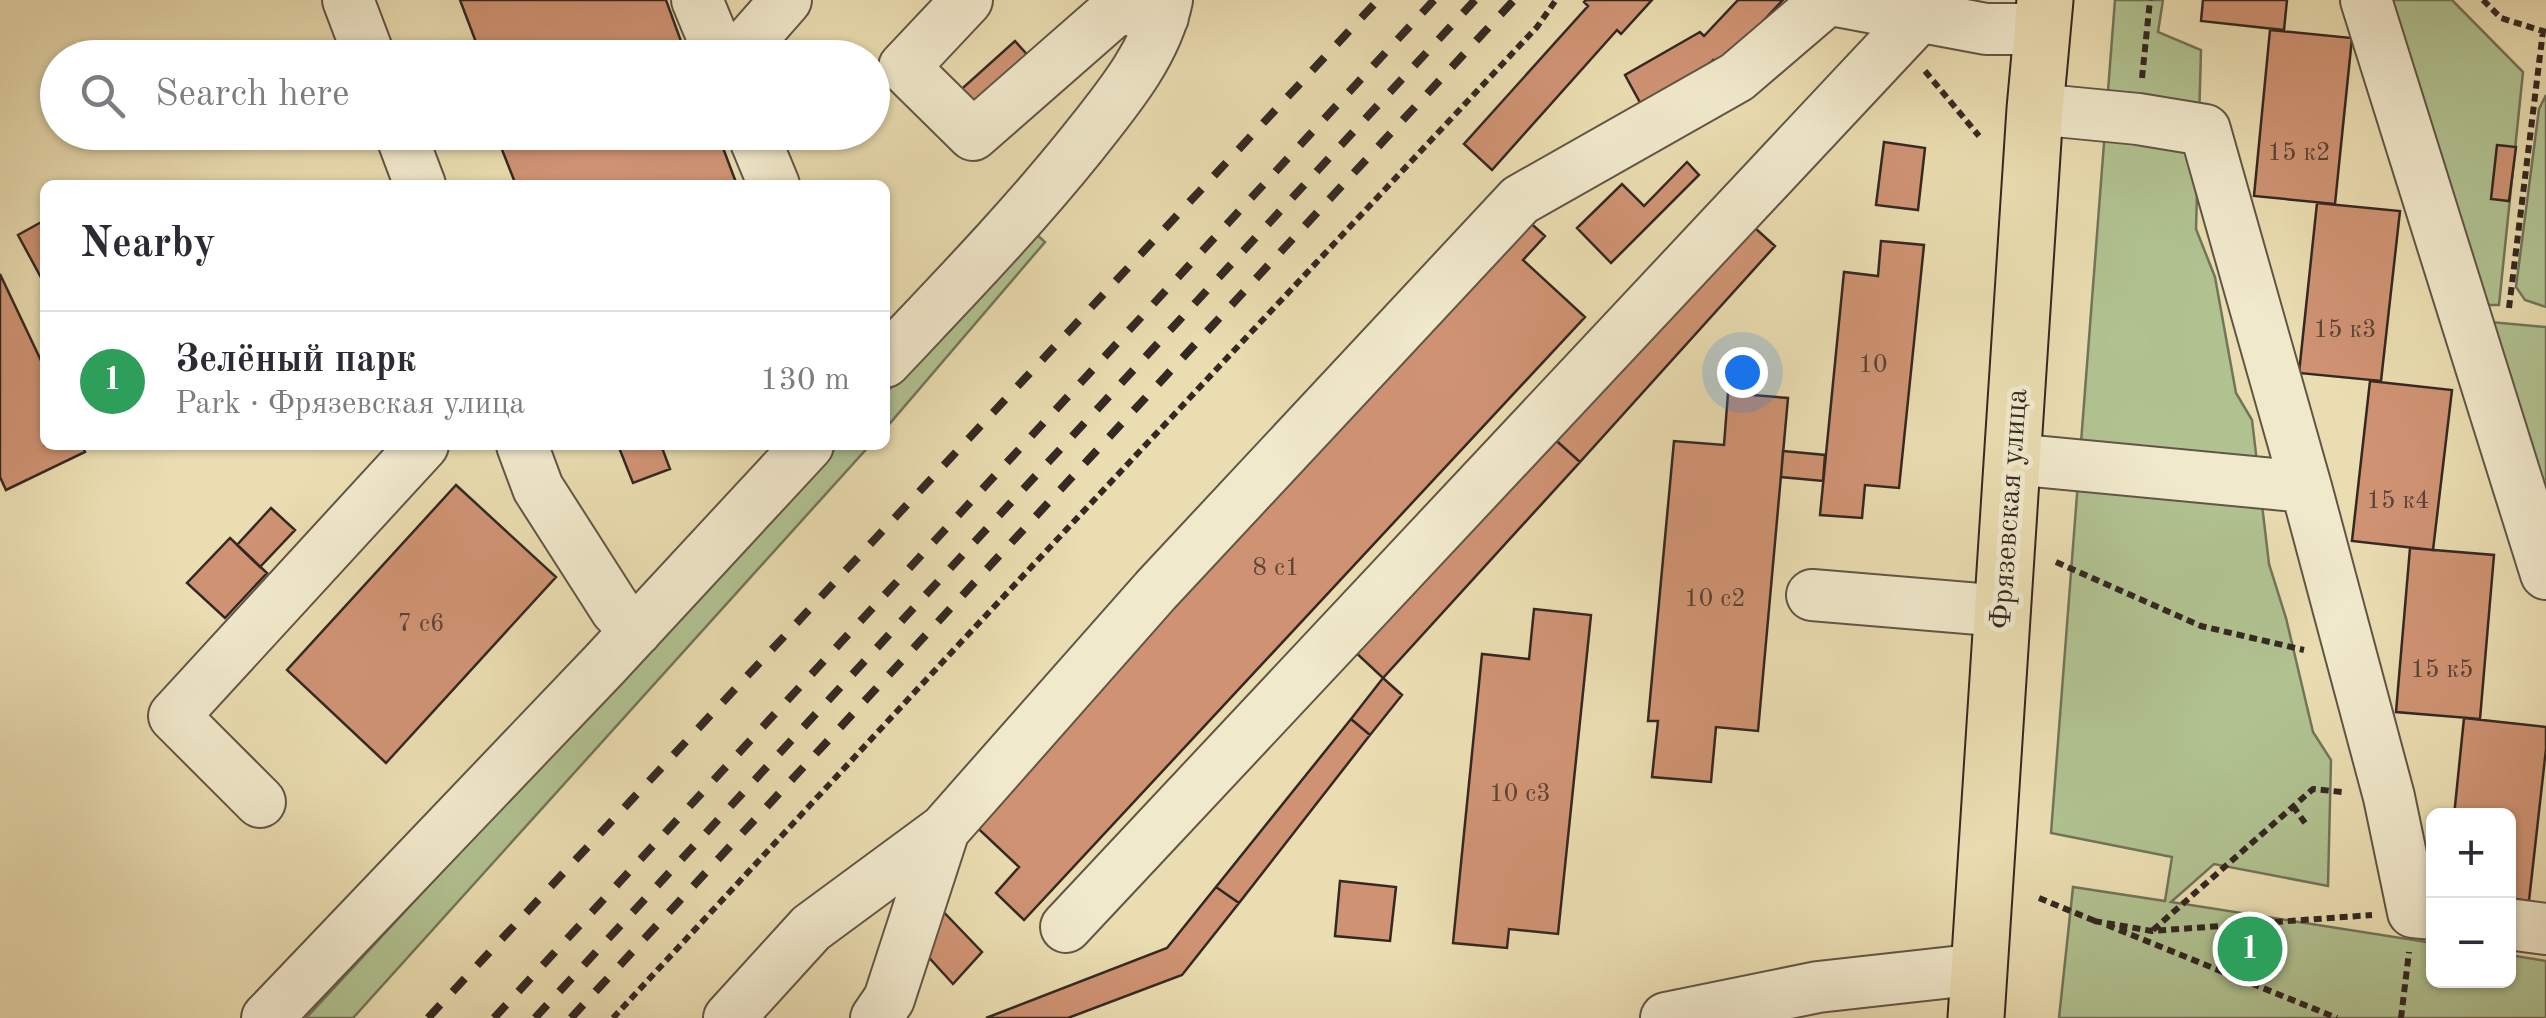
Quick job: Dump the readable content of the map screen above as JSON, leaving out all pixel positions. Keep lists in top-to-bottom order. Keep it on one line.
{"streets":{"main road":["Фрязевская улица"]},"house_numbers":["15 к2","15 к3","10","15 к4","8 c1","10 с2","7 с6","15 к5","10 с3"],"page":{"search":"Search here","heading":"Nearby","list":[{"mark":"1","name":"Зелёный парк","note":"Park · Фрязевская улица","value":"130 m"}],"map_buttons":["+","−"],"pins":"1"}}
